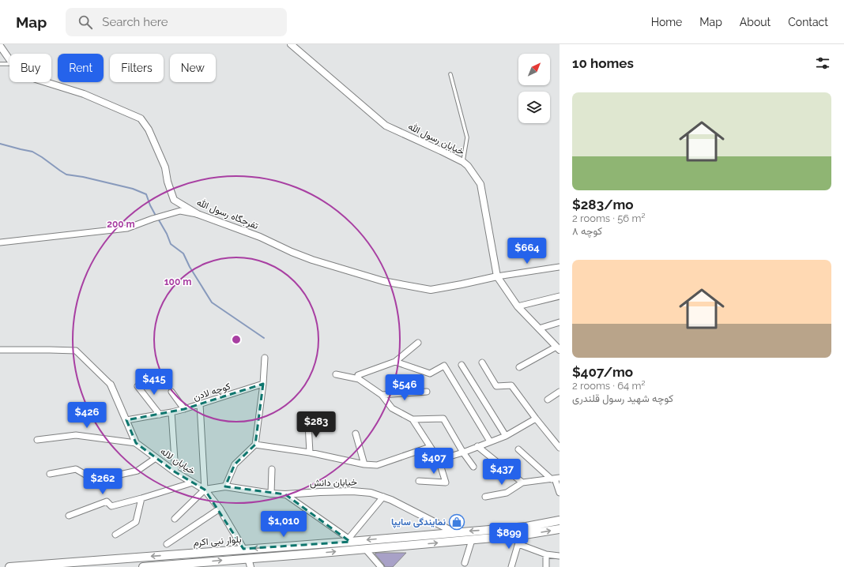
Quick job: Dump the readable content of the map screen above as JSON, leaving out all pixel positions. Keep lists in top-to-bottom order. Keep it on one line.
{"streets":{"main road":["بلوار نبی اکرم"],"street":["خیابان رسول الله","تفرجگاه رسول الله","کوچه لادن","خیابان لاله","خیابان دانش"]},"crossings":[["خیابان رسول الله","تفرجگاه رسول الله"],["خیابان لاله","خیابان دانش"],["خیابان لاله","بلوار نبی اکرم"],["خیابان دانش","بلوار نبی اکرم"]],"places":{"shop":["نمایندگی سایپا"]},"north":"top right","page":{"header":"Map","search":"Search here","nav":["Home","Map","About","Contact"],"heading":"10 homes","chip":["Buy","Rent","Filters","New"],"list":[{"name":"$283/mo","note":"2 rooms · 56 m² · کوچه ۸"},{"name":"$407/mo","note":"2 rooms · 64 m² · کوچه شهید رسول قلندری"}],"price":["$664","$415","$546","$426","$283","$407","$437","$262","$1,010","$899"]},"rings":["200 m","100 m"]}
